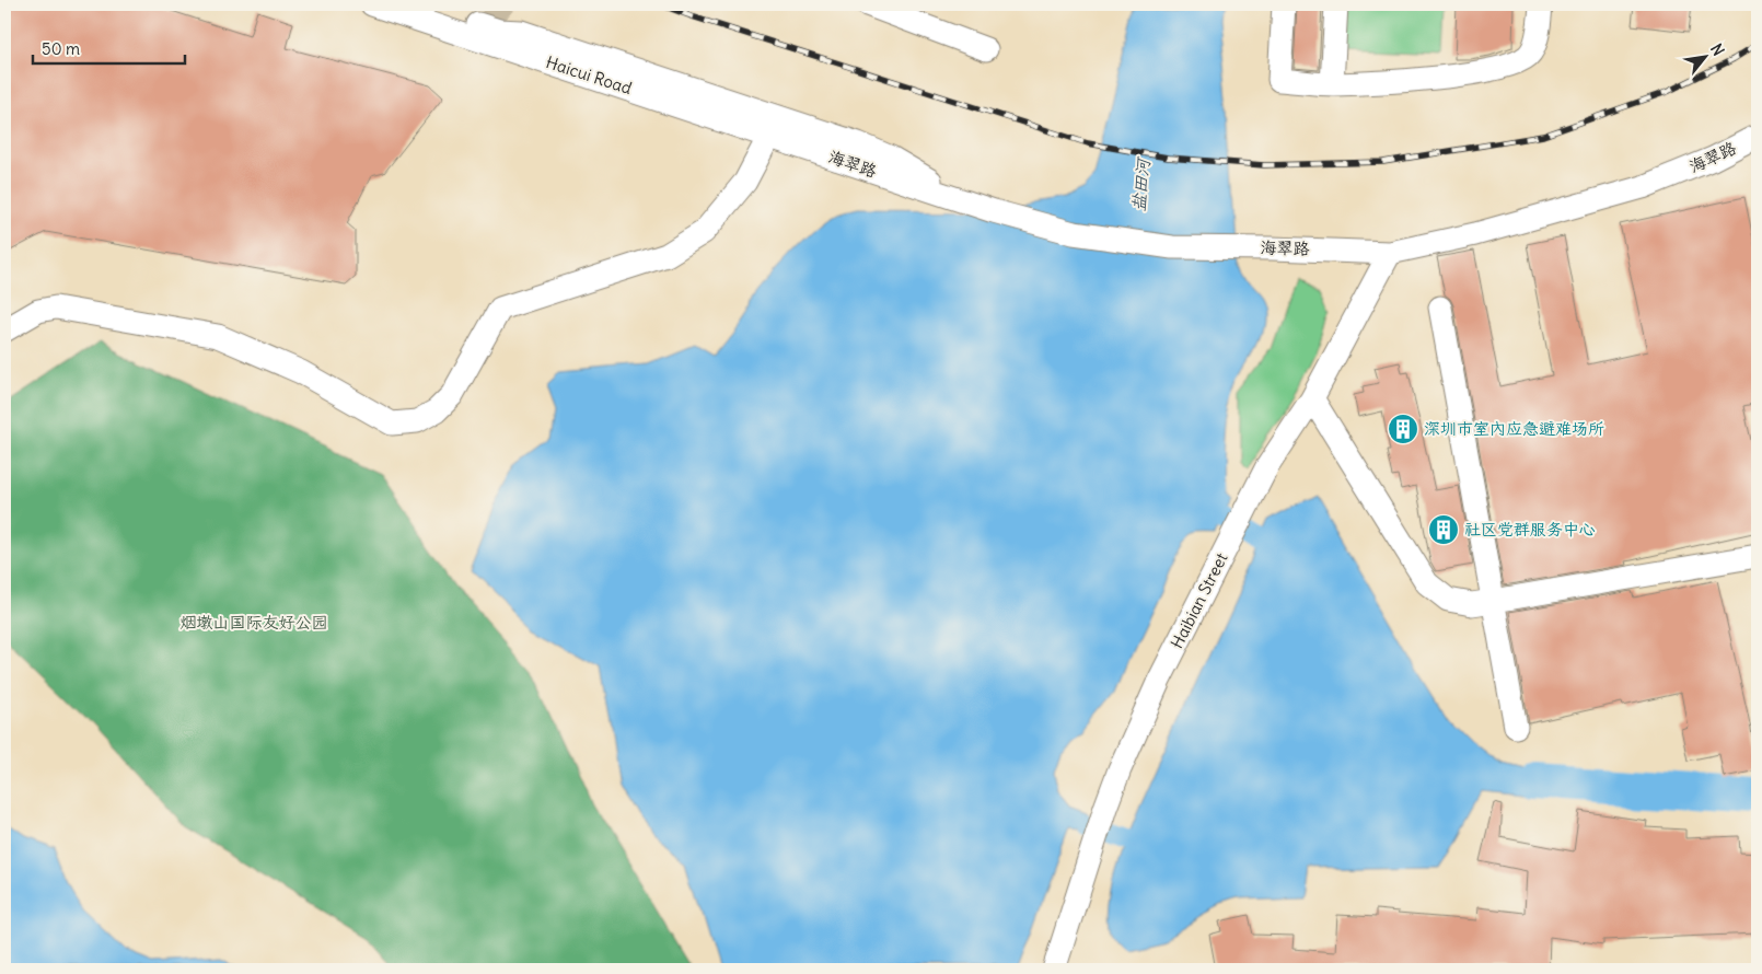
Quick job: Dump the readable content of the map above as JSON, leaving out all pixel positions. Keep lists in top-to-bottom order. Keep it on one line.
{"streets":{"street":["Haicui Road","海翠路","Haibian Street"]},"crossings":[["Haicui Road","海翠路"],["海翠路","Haibian Street"]],"water":["盐田河"],"parks":["烟墩山国际友好公园"],"places":{"building":["深圳市室内应急避难场所","社区党群服务中心"]},"scale_bar":"50 m","north":"top right"}
